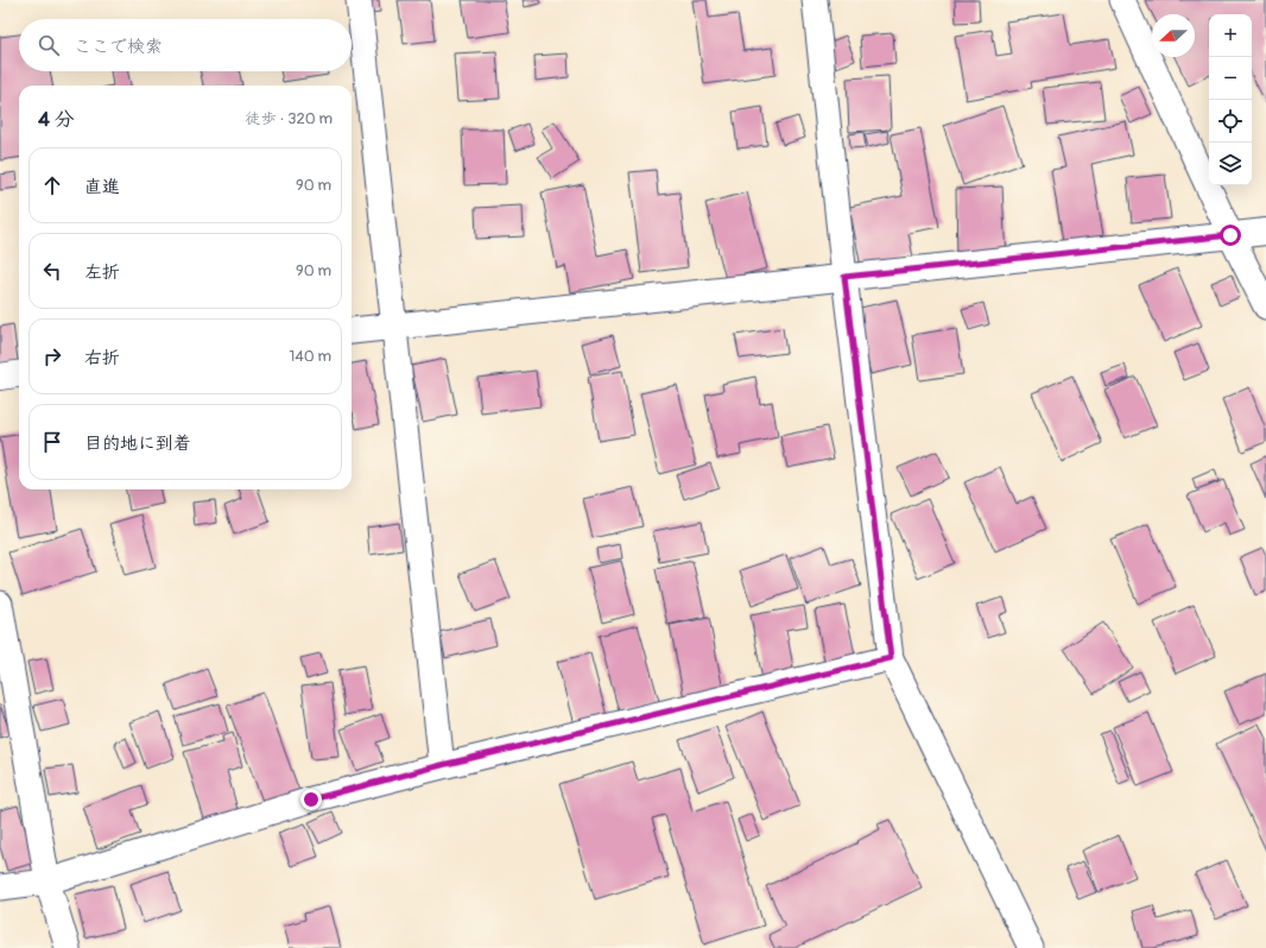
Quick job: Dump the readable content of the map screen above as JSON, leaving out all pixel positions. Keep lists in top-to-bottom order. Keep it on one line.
{"north":"left","page":{"map_buttons":["+","−"],"search":"ここで検索","heading":["4 分","徒歩 · 320 m"],"list":[["直進","90 m"],["左折","90 m"],["右折","140 m"],"目的地に到着"]}}
